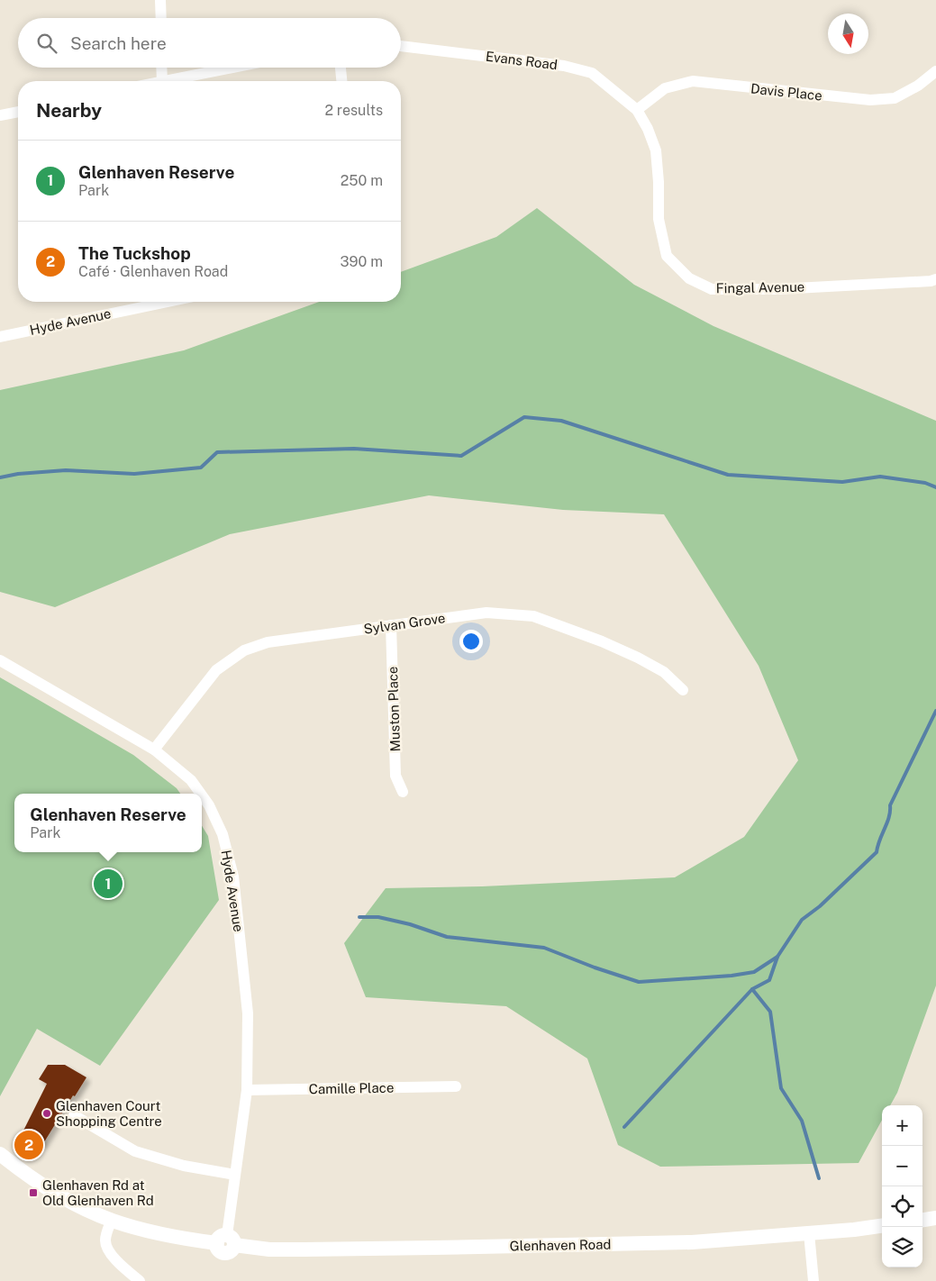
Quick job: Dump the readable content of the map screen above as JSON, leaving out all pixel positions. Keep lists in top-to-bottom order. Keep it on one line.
{"streets":{"main road":["Glenhaven Road"],"street":["Evans Road","Davis Place","Fingal Avenue","Hyde Avenue","Sylvan Grove","Muston Place","Camille Place"]},"crossings":[["Evans Road","Davis Place"],["Evans Road","Fingal Avenue"],["Davis Place","Fingal Avenue"],["Hyde Avenue","Sylvan Grove"],["Hyde Avenue","Camille Place"],["Hyde Avenue","Glenhaven Road"],["Sylvan Grove","Muston Place"]],"places":{"other":["Glenhaven Court Shopping Centre"],"transit":["Glenhaven Rd at Old Glenhaven Rd"]},"north":"bottom","page":{"search":"Search here","heading":["Nearby","2 results"],"list":[{"mark":"1","name":"Glenhaven Reserve","note":"Park","value":"250 m"},{"mark":"2","name":"The Tuckshop","note":"Café · Glenhaven Road","value":"390 m"}],"popup":["Glenhaven Reserve","Park"],"pins":["1","2"],"map_buttons":["+","−"]}}
